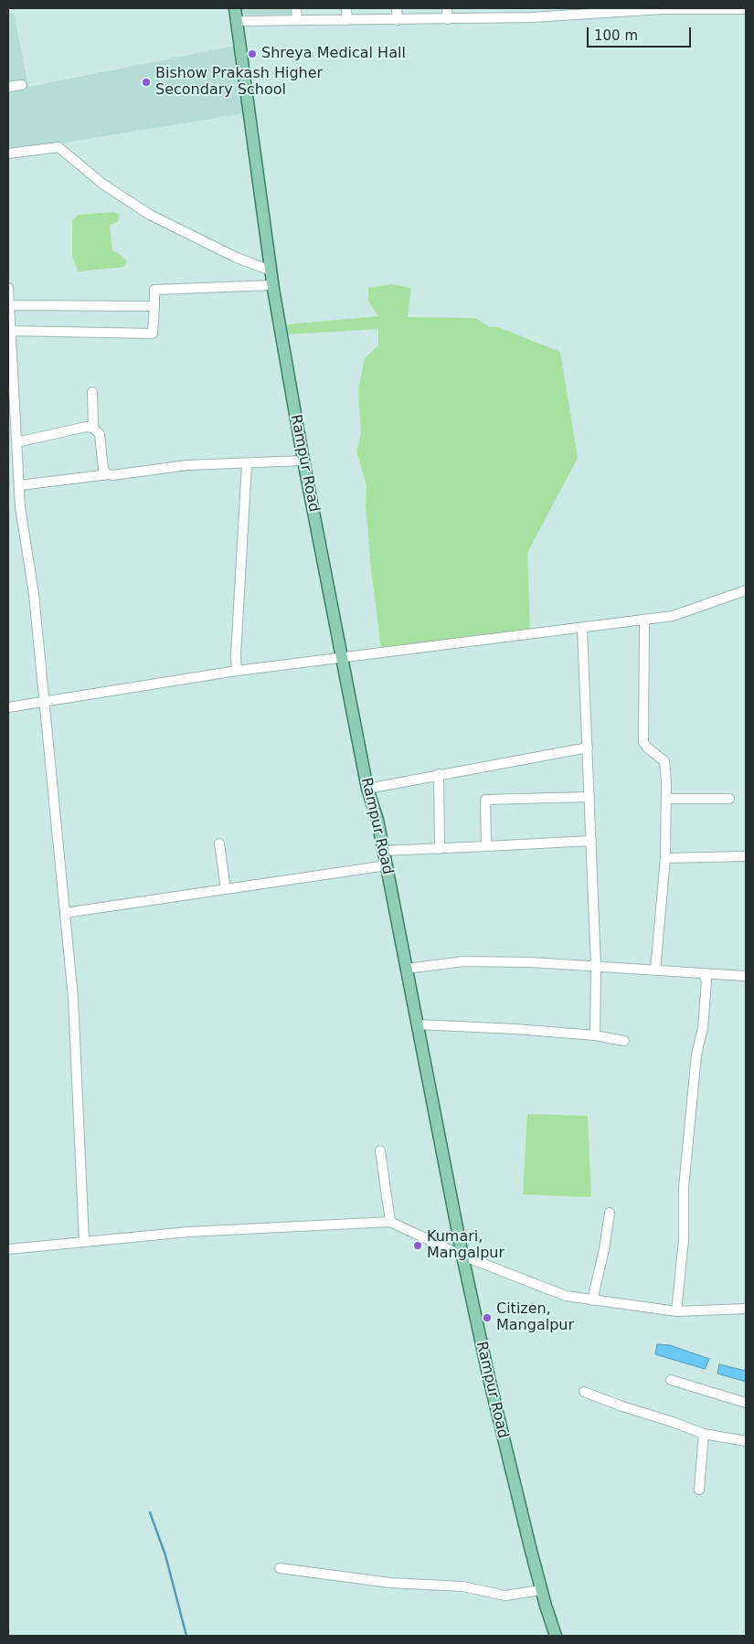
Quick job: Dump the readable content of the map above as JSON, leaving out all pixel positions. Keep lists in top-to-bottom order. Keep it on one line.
{"streets":{"main road":["Rampur Road"]},"places":["Shreya Medical Hall","Bishow Prakash Higher Secondary School","Kumari, Mangalpur","Citizen, Mangalpur"],"scale_bar":"100 m"}
